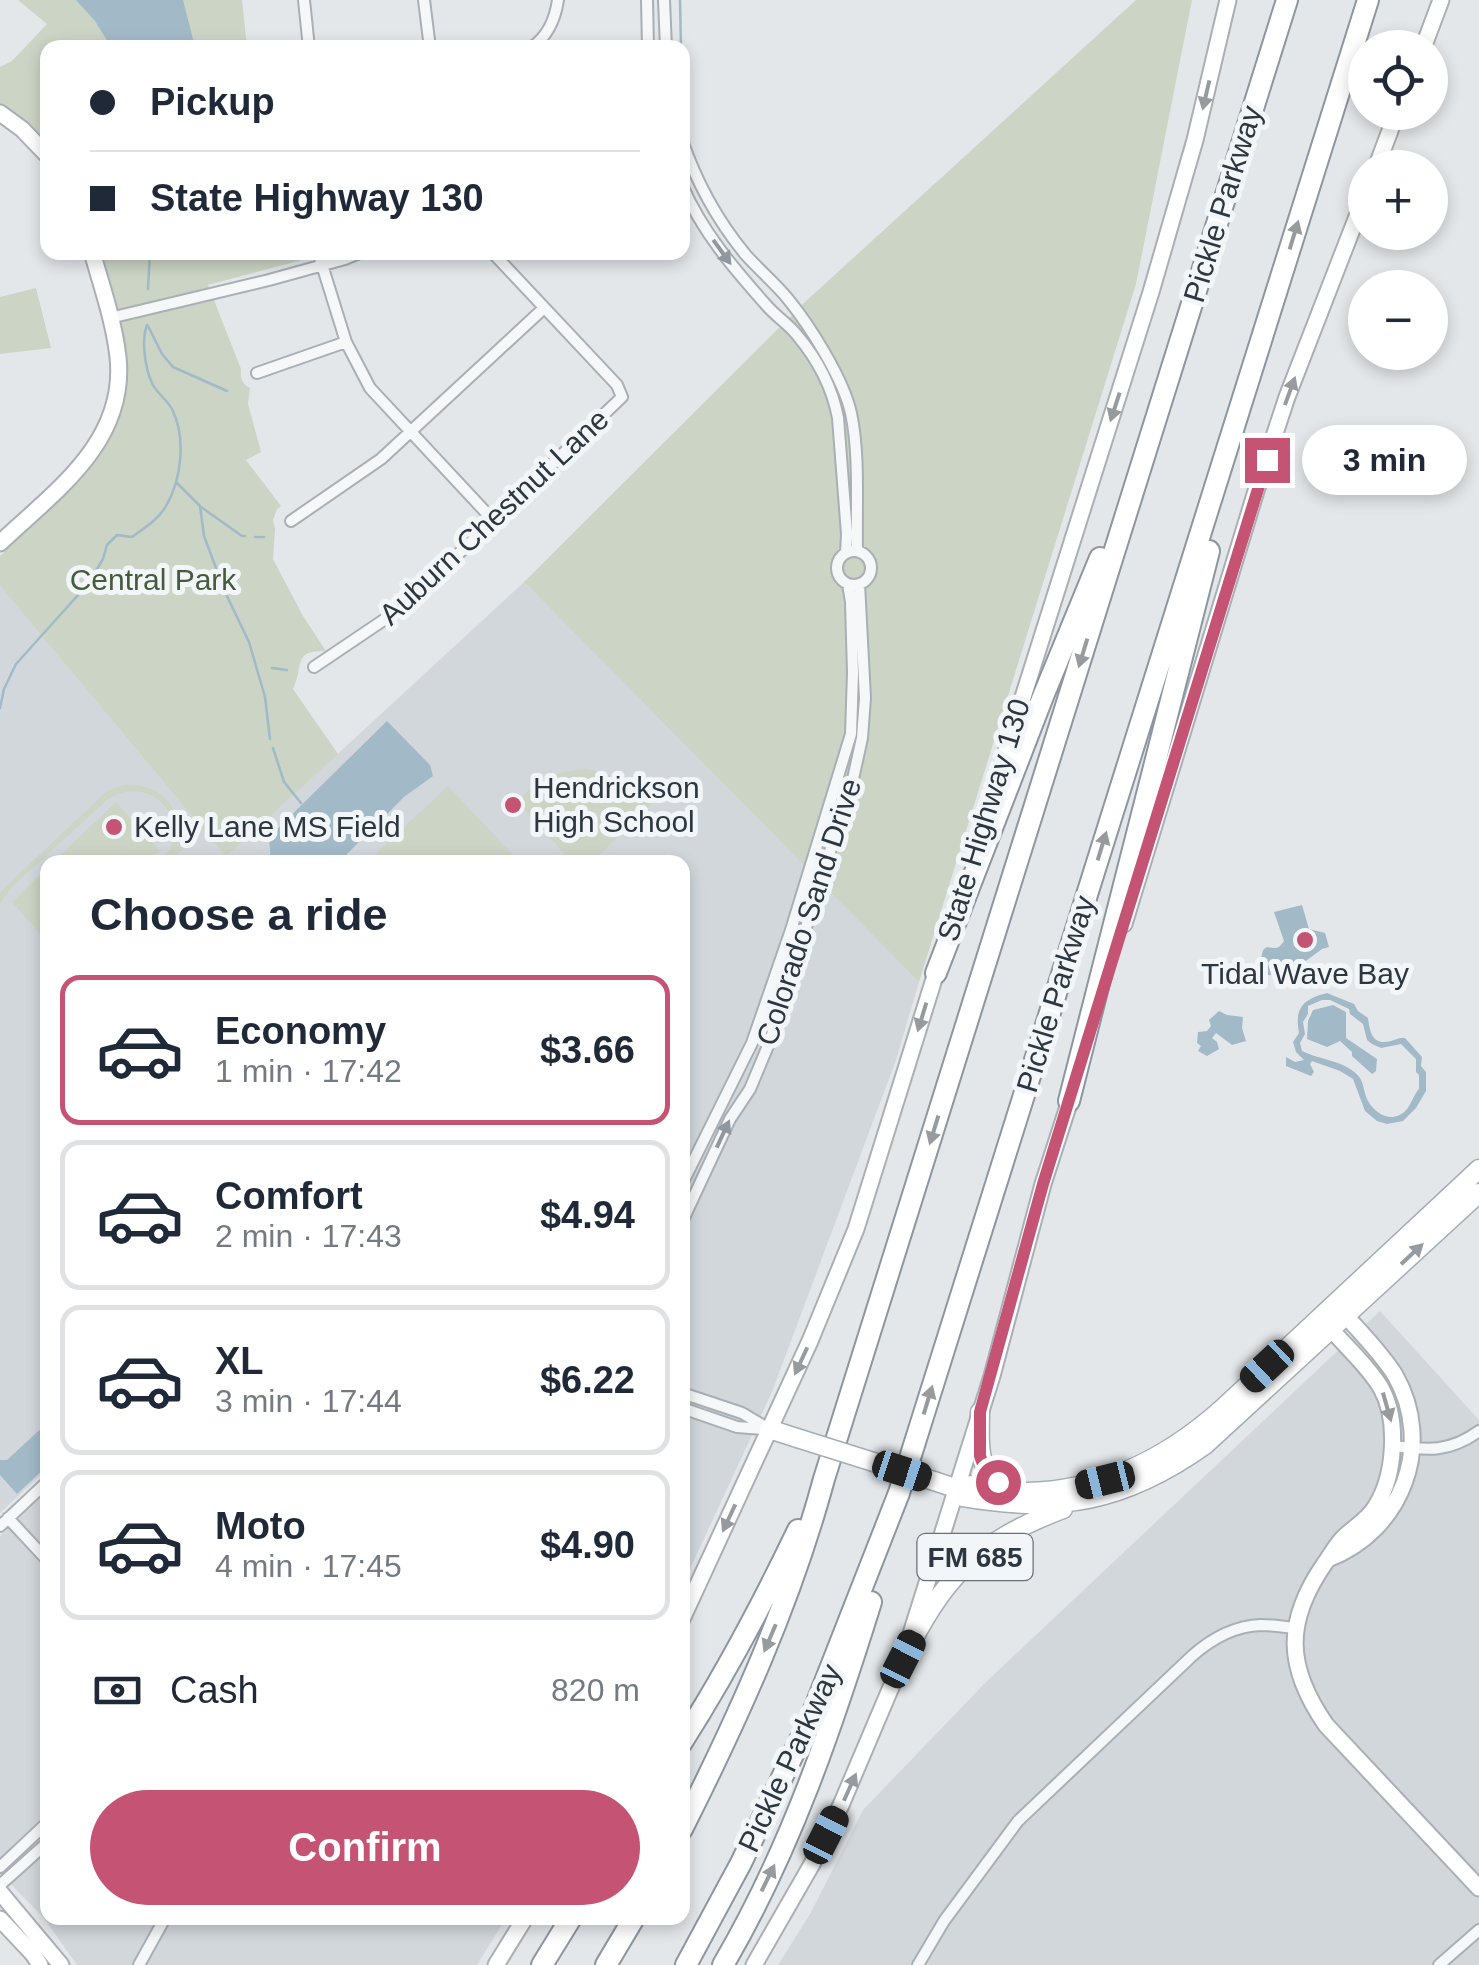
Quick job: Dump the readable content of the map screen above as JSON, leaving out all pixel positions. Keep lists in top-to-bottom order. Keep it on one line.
{"streets":{"highway":["Pickle Parkway"],"main road":["State Highway 130","FM 685"],"street":["Auburn Chestnut Lane","Colorado Sand Drive"]},"crossings":[["State Highway 130","FM 685"]],"one_way":["State Highway 130"],"parks":["Central Park"],"places":["Hendrickson High School","Kelly Lane MS Field","Tidal Wave Bay"],"page":{"map_buttons":["+","−"],"banner":["Pickup","State Highway 130"],"bubble":"3 min","heading":"Choose a ride","list":[{"name":"Economy","note":"1 min · 17:42","value":"$3.66"},{"name":"Comfort","note":"2 min · 17:43","value":"$4.94"},{"name":"XL","note":"3 min · 17:44","value":"$6.22"},{"name":"Moto","note":"4 min · 17:45","value":"$4.90"}],"pay":["Cash","820 m"],"buttons":"Confirm"}}
